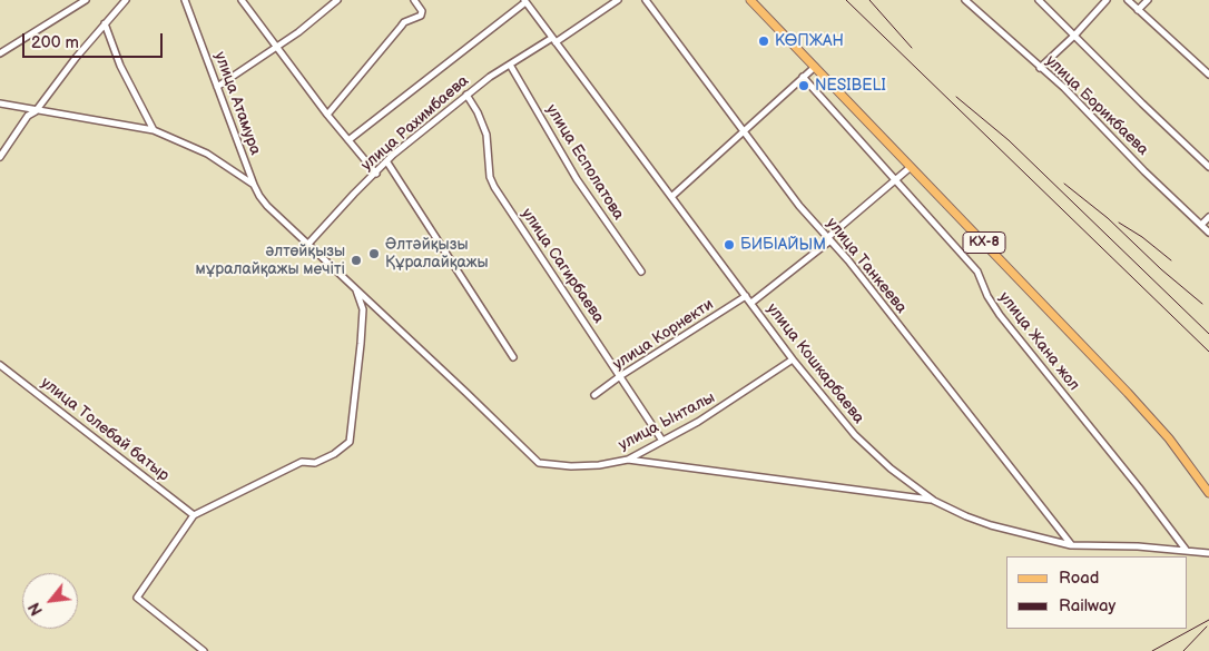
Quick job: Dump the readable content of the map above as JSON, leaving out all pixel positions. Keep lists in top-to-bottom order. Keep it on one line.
{"streets":{"main road":["КХ-8"],"street":["улица Атамура","улица Борикбаева","улица Рахимбаева","улица Есполатова","улица Сагирбаева","улица Танкеева","улица Корнекти","улица Жана жол","улица Кошкарбаева","улица Ынталы","улица Толебай батыр"]},"crossings":[["улица Рахимбаева","улица Есполатова"],["улица Рахимбаева","улица Сагирбаева"],["улица Рахимбаева","улица Кошкарбаева"],["улица Сагирбаева","улица Корнекти"],["улица Сагирбаева","улица Ынталы"],["улица Танкеева","улица Кошкарбаева"],["улица Корнекти","улица Кошкарбаева"],["улица Жана жол","улица Кошкарбаева"],["улица Кошкарбаева","улица Ынталы"]],"places":["КӨПЖАН","NESIBELI","БИБІАЙЫМ","Әлтәйқызы Құралайқажы","әлтөйқызы мұралайқажы мечіті"],"legend":["Road","Railway"],"scale_bar":"200 m","north":"bottom left"}
